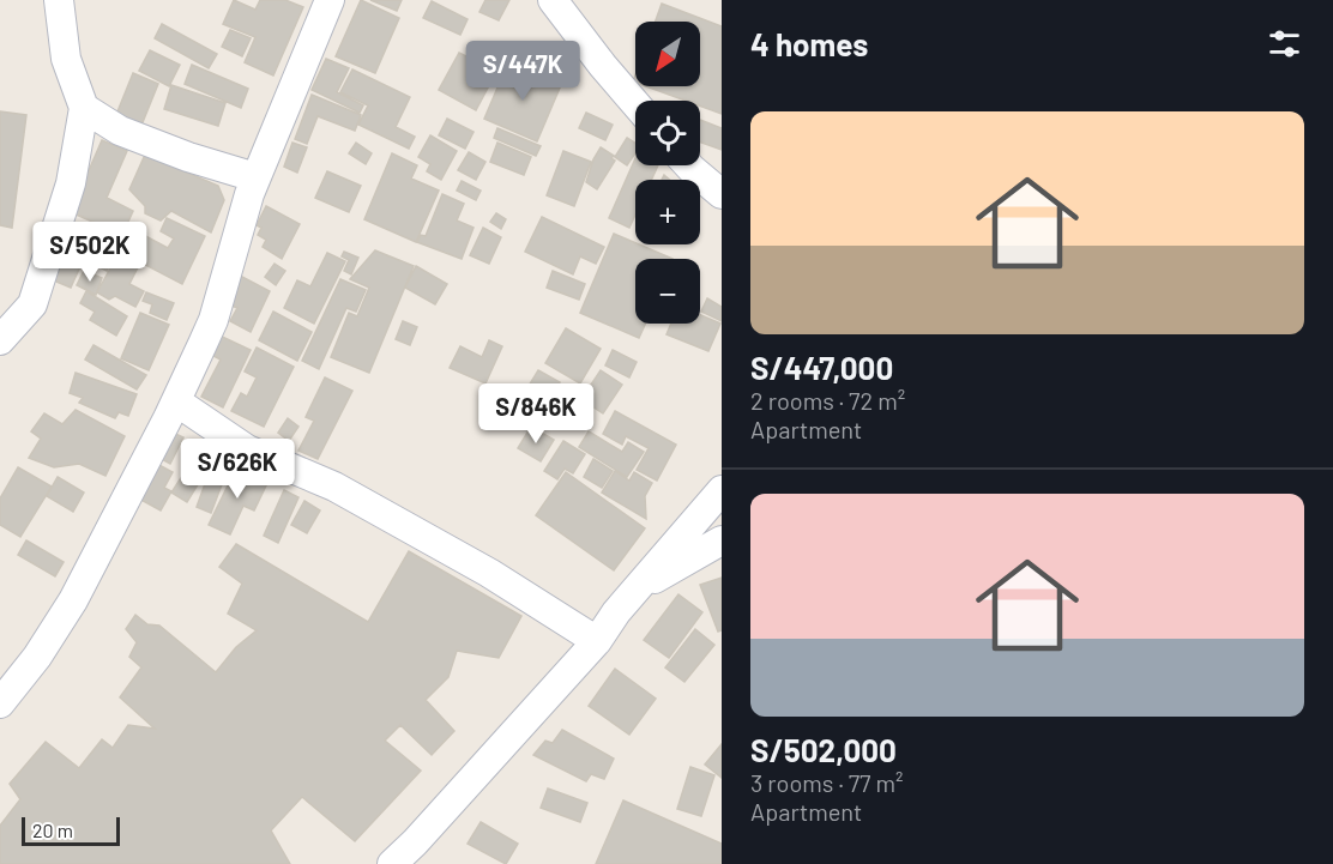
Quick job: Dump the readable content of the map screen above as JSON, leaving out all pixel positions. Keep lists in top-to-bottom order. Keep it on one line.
{"scale_bar":"20 m","north":"bottom left","page":{"heading":"4 homes","map_buttons":["+","−"],"price":["S/447K","S/502K","S/846K","S/626K"],"list":[{"name":"S/447,000","note":"2 rooms · 72 m² · Apartment"},{"name":"S/502,000","note":"3 rooms · 77 m² · Apartment"}],"scale":"20 m"}}
